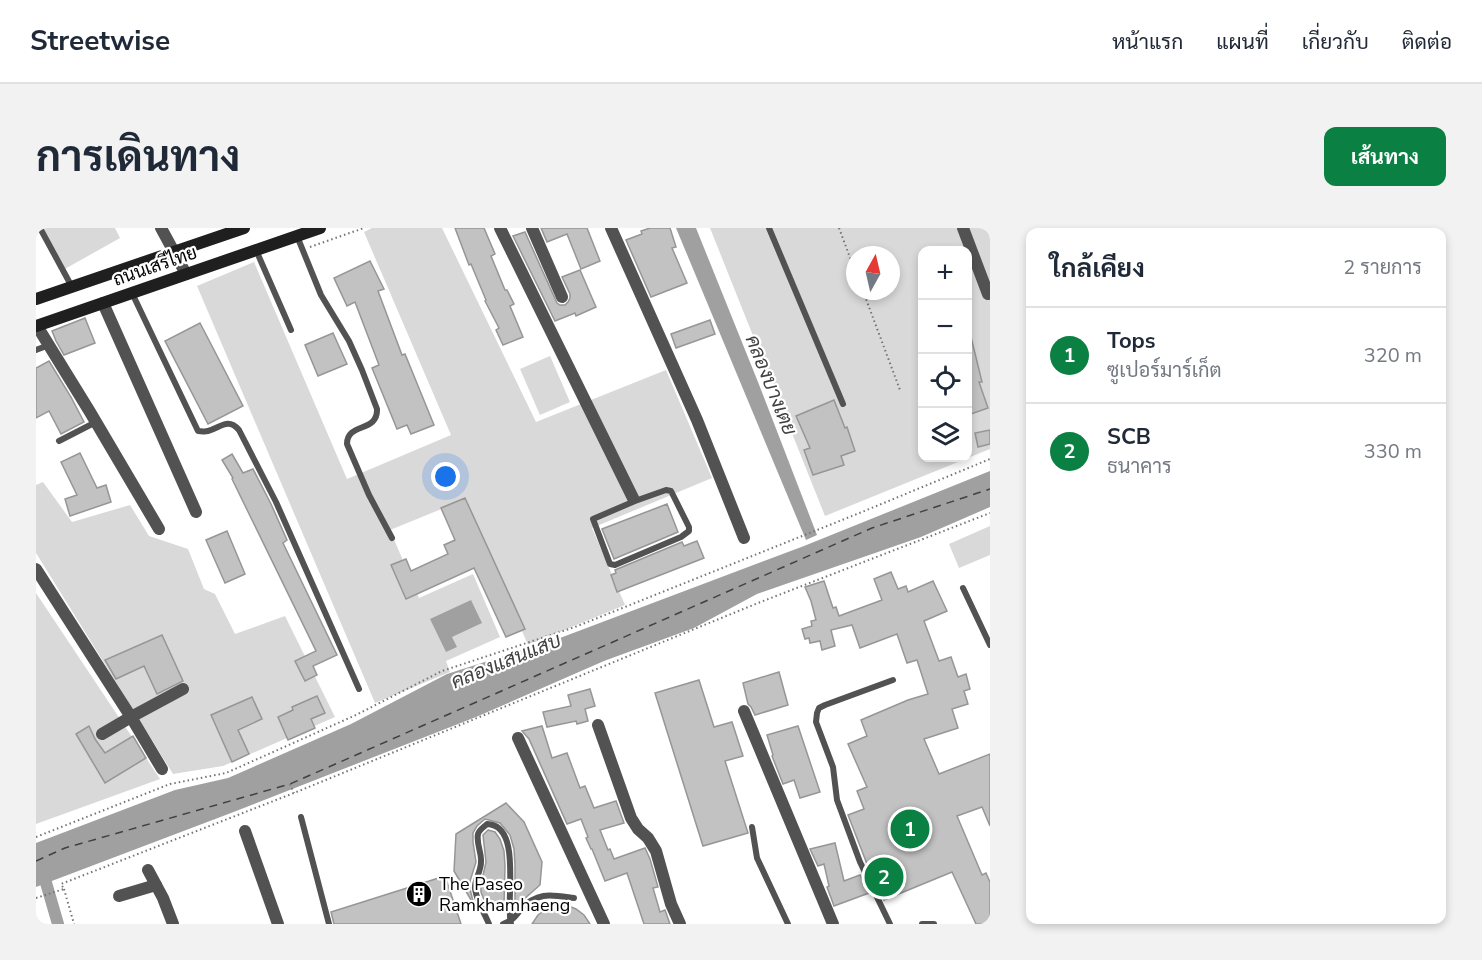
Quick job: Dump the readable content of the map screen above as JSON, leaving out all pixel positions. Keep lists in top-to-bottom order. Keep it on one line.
{"streets":{"main road":["ถนนเสรีไทย"]},"water":["คลองบางเตย","คลองแสนแสบ"],"places":{"building":["The Paseo Ramkhamhaeng"]},"north":"top","page":{"header":"Streetwise","nav":["หน้าแรก","แผนที่","เกี่ยวกับ","ติดต่อ"],"title":"การเดินทาง","buttons":"เส้นทาง","heading":["ใกล้เคียง","2 รายการ"],"map_buttons":["+","−"],"list":[{"mark":"1","name":"Tops","note":"ซูเปอร์มาร์เก็ต","value":"320 m"},{"mark":"2","name":"SCB","note":"ธนาคาร","value":"330 m"}],"pins":["1","2"]}}
